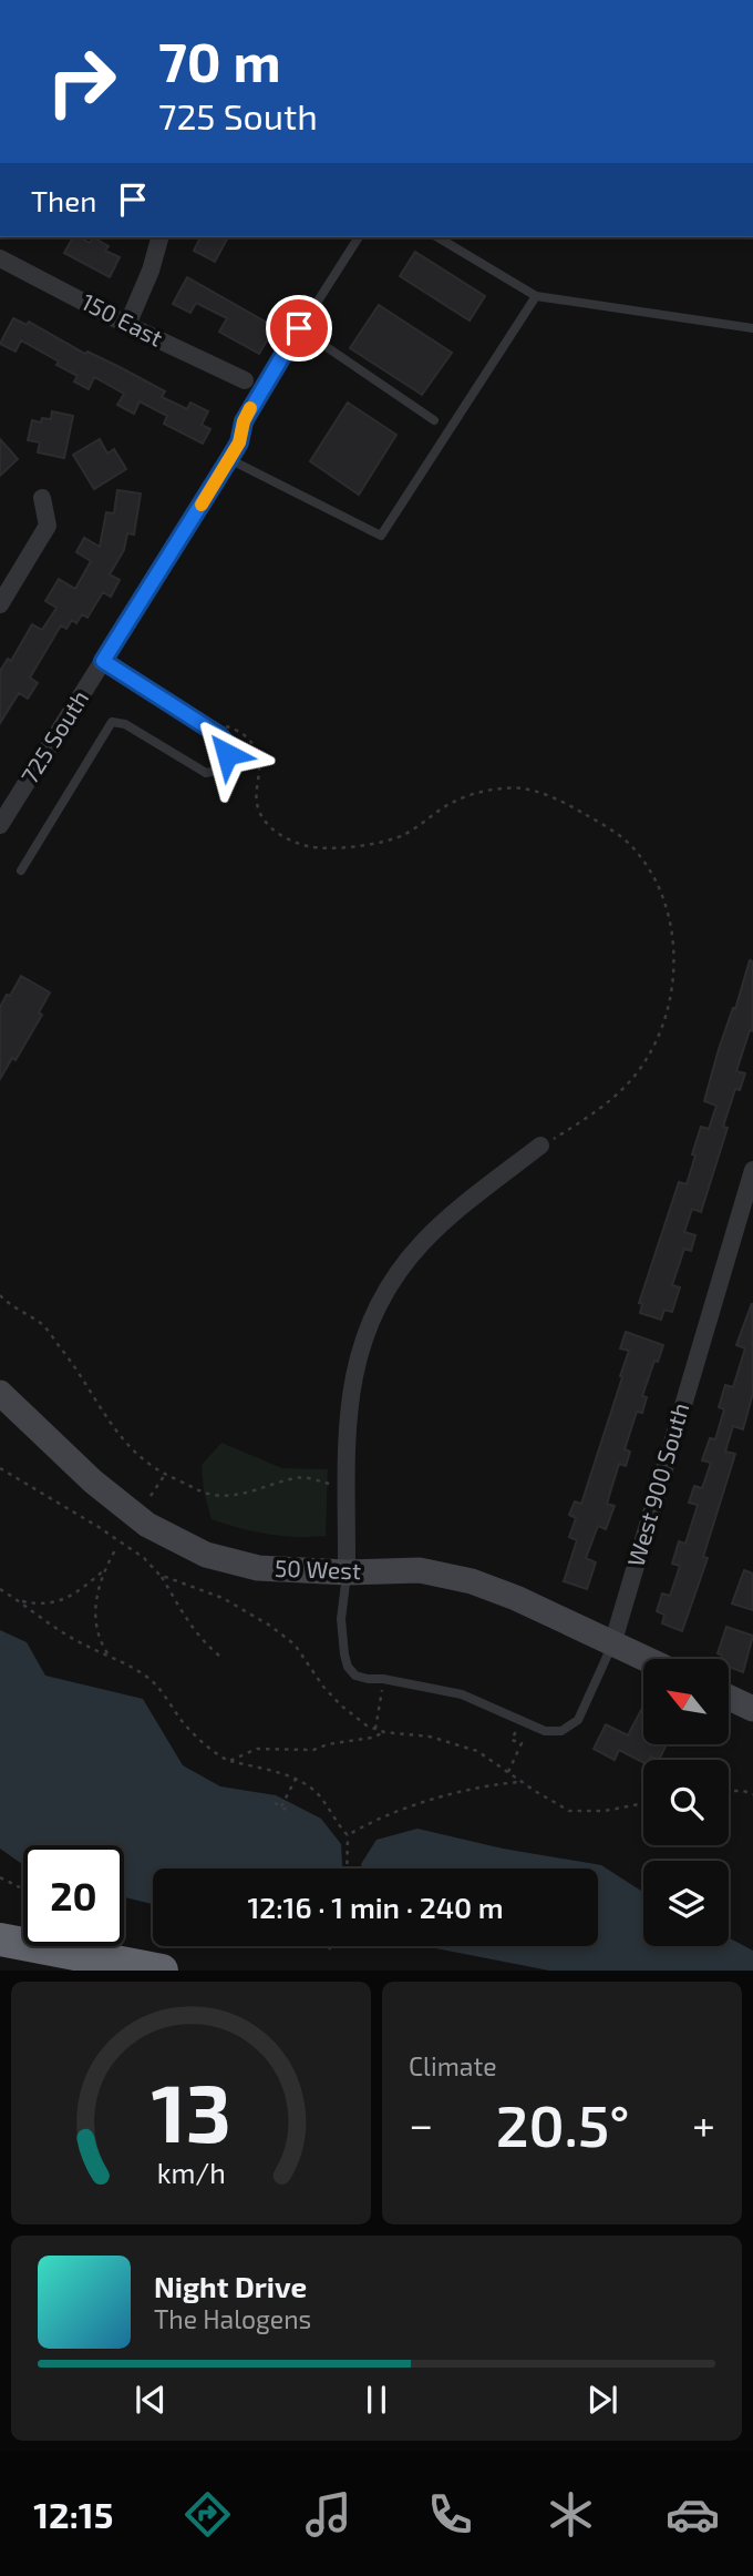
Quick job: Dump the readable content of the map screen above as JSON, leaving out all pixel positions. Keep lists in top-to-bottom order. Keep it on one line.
{"streets":{"street":["150 East","725 South","West 900 South","50 West"]},"crossings":[["West 900 South","50 West"]],"north":"top left","page":{"turn":["70 m","725 South"],"then":"Then","limit":"20","trip":"12:16 · 1 min · 240 m","tile":"Climate","heat":["−","20.5°","+"],"song":["Night Drive","The Halogens"],"tabs":"12:15","gauge":["13","km/h"]}}
